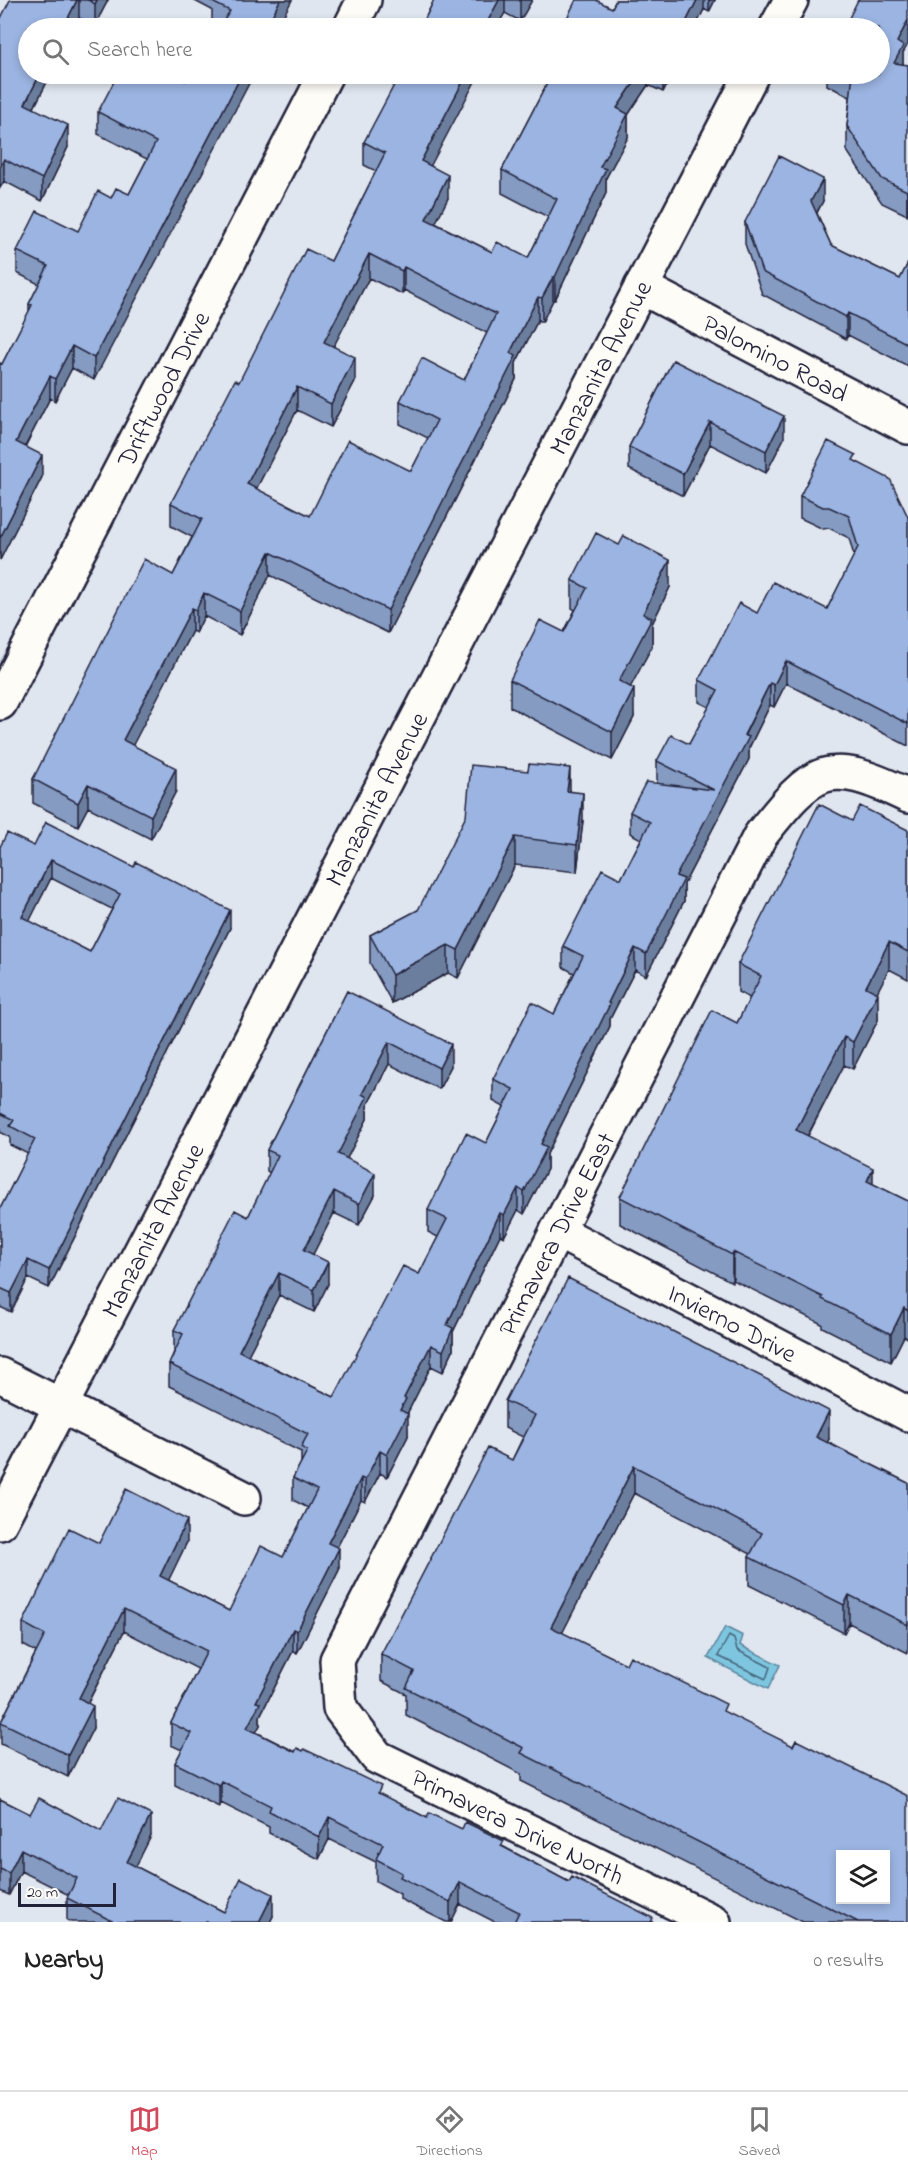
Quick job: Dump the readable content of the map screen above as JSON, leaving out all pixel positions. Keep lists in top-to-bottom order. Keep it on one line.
{"streets":{"street":["Palomino Road","Manzanita Avenue","Driftwood Drive","Primavera Drive East","Invierno Drive","Primavera Drive North"]},"crossings":[["Palomino Road","Manzanita Avenue"],["Primavera Drive East","Invierno Drive"],["Primavera Drive East","Primavera Drive North"]],"scale_bar":"20 m","page":{"search":"Search here","scale":"20 m","heading":["Nearby","0 results"],"nav":["Map","Directions","Saved"]}}
